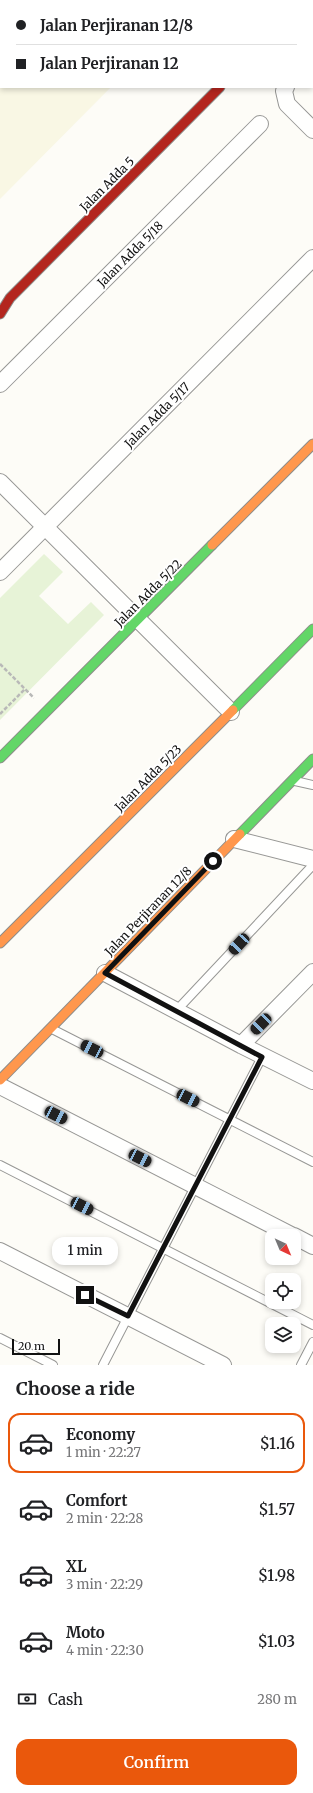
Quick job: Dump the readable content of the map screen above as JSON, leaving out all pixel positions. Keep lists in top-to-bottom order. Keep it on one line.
{"streets":{"street":["Jalan Adda 5","Jalan Adda 5/18","Jalan Adda 5/17","Jalan Adda 5/22","Jalan Adda 5/23","Jalan Perjiranan 12/8"]},"scale_bar":"20 m","north":"bottom right","page":{"banner":["Jalan Perjiranan 12/8","Jalan Perjiranan 12"],"bubble":"1 min","scale":"20 m","heading":"Choose a ride","list":[{"name":"Economy","note":"1 min · 22:27","value":"$1.16"},{"name":"Comfort","note":"2 min · 22:28","value":"$1.57"},{"name":"XL","note":"3 min · 22:29","value":"$1.98"},{"name":"Moto","note":"4 min · 22:30","value":"$1.03"}],"pay":["Cash","280 m"],"buttons":"Confirm"}}
